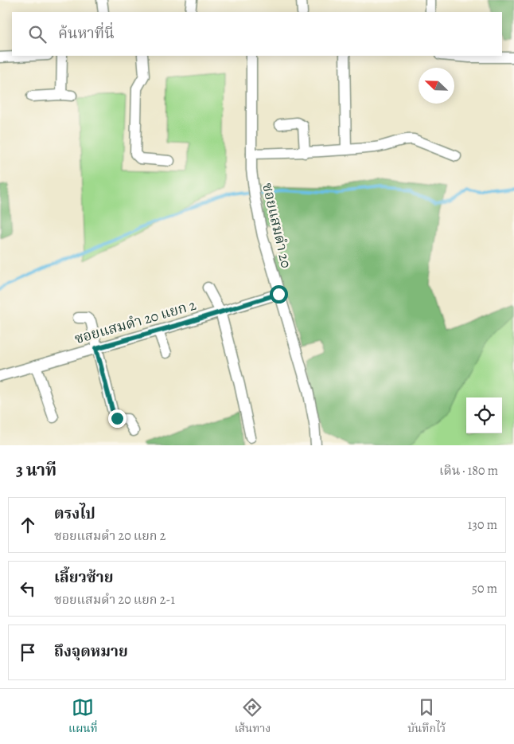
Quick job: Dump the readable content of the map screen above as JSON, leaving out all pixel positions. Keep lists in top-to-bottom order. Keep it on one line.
{"streets":{"street":["ซอยแสมดำ 20","ซอยแสมดำ 20 แยก 2"]},"crossings":[["ซอยแสมดำ 20","ซอยแสมดำ 20 แยก 2"]],"north":"top left","page":{"search":"ค้นหาที่นี่","heading":["3 นาที","เดิน · 180 m"],"list":[["ตรงไป","ซอยแสมดำ 20 แยก 2","130 m"],["เลี้ยวซ้าย","ซอยแสมดำ 20 แยก 2-1","50 m"],"ถึงจุดหมาย"],"nav":["แผนที่","เส้นทาง","บันทึกไว้"]}}
